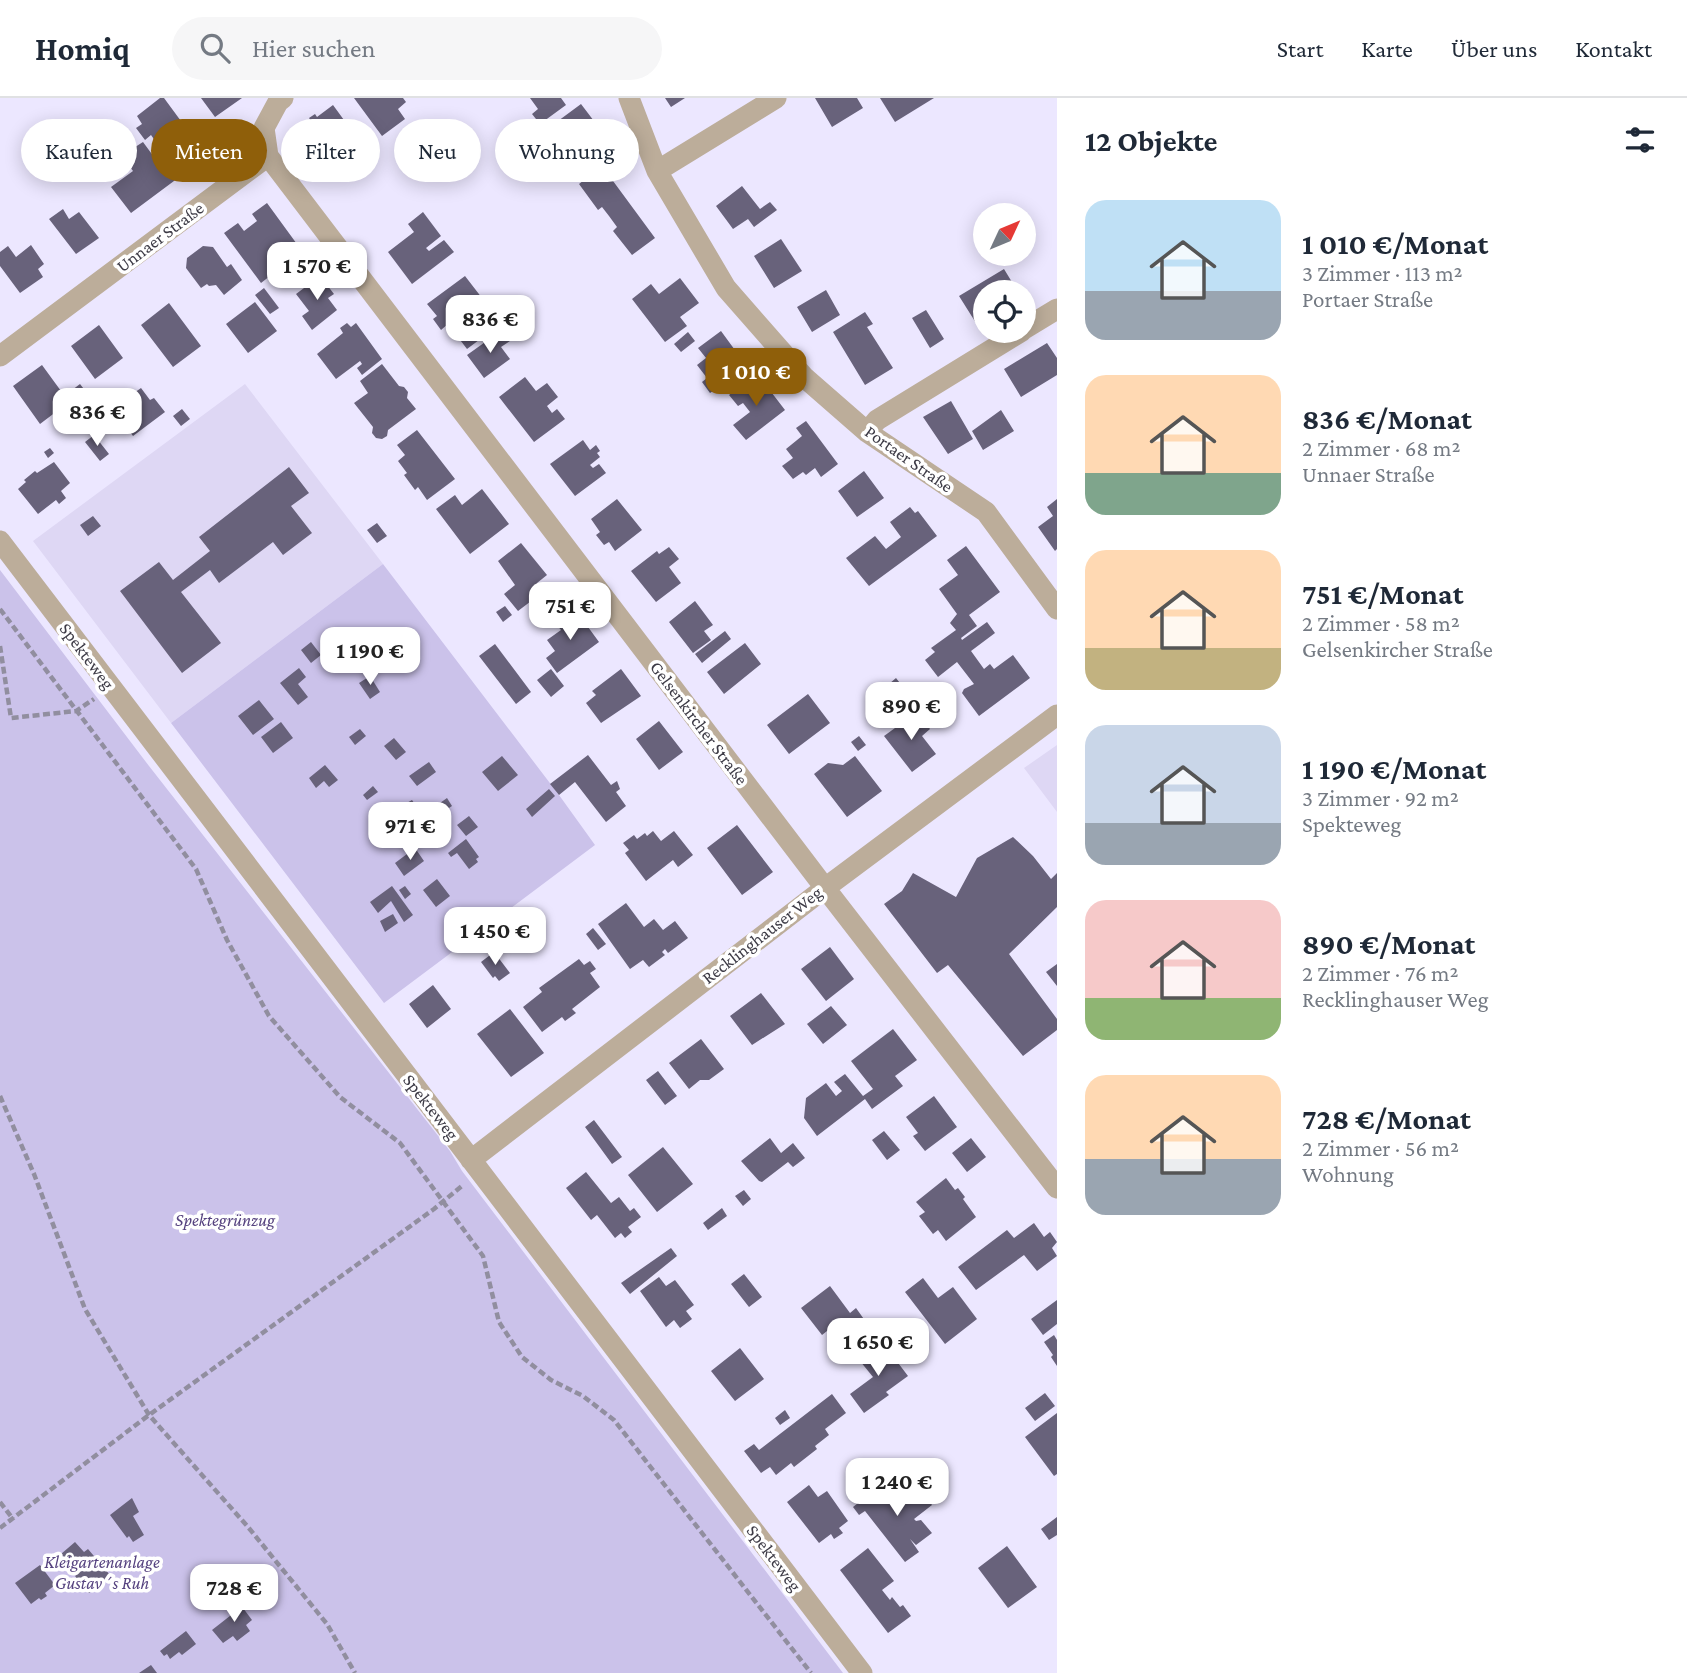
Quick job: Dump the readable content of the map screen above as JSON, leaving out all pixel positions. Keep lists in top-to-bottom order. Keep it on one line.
{"streets":{"street":["Unnaer Straße","Portaer Straße","Spekteweg","Gelsenkircher Straße","Recklinghauser Weg"]},"crossings":[["Unnaer Straße","Gelsenkircher Straße"],["Spekteweg","Recklinghauser Weg"],["Gelsenkircher Straße","Recklinghauser Weg"]],"parks":["Spektegrünzug","Kleigartenanlage Gustav´s Ruh"],"north":"top right","page":{"header":"Homiq","search":"Hier suchen","nav":["Start","Karte","Über uns","Kontakt"],"heading":"12 Objekte","chip":["Kaufen","Mieten","Filter","Neu","Wohnung"],"list":[{"name":"1 010 €/Monat","note":"3 Zimmer · 113 m² · Portaer Straße"},{"name":"836 €/Monat","note":"2 Zimmer · 68 m² · Unnaer Straße"},{"name":"751 €/Monat","note":"2 Zimmer · 58 m² · Gelsenkircher Straße"},{"name":"1 190 €/Monat","note":"3 Zimmer · 92 m² · Spekteweg"},{"name":"890 €/Monat","note":"2 Zimmer · 76 m² · Recklinghauser Weg"},{"name":"728 €/Monat","note":"2 Zimmer · 56 m² · Wohnung"}],"price":["1 570 €","836 €","1 010 €","836 €","751 €","1 190 €","890 €","971 €","1 450 €","1 650 €","1 240 €","728 €"]}}
